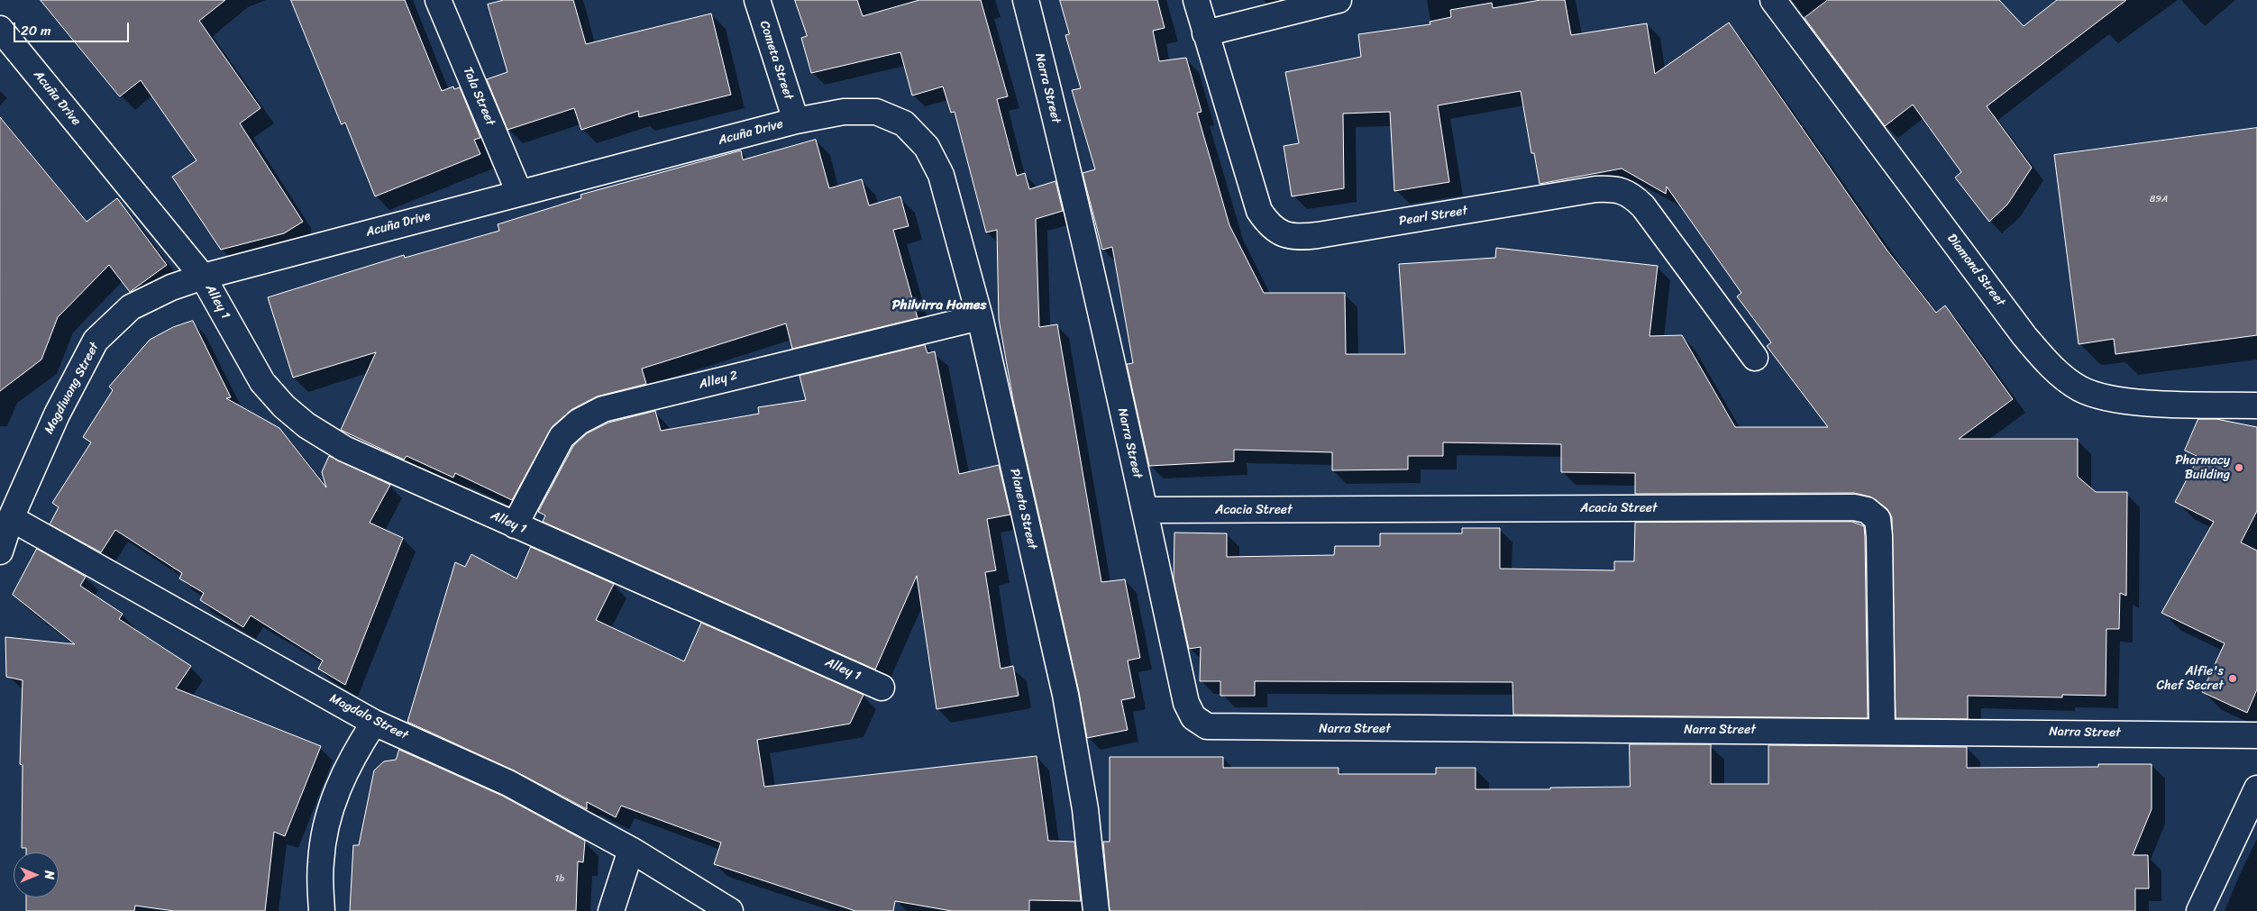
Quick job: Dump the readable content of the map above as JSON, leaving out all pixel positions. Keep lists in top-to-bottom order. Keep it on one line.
{"streets":{"street":["Cometa Street","Narra Street","Tala Street","Acuña Drive","Pearl Street","Diamond Street","Alley 1","Alley 2","Magdiwang Street","Acacia Street","Planeta Street","Magdalo Street"]},"crossings":[["Cometa Street","Acuña Drive"],["Narra Street","Acacia Street"],["Tala Street","Acuña Drive"],["Acuña Drive","Alley 1"],["Acuña Drive","Magdiwang Street"],["Acuña Drive","Planeta Street"],["Alley 1","Alley 2"],["Alley 1","Magdiwang Street"],["Alley 2","Planeta Street"],["Magdiwang Street","Magdalo Street"]],"districts":["Philvirra Homes"],"places":["Pharmacy Building","Alfie's Chef Secret"],"house_numbers":["89A","1b"],"scale_bar":"20 m","north":"right"}
